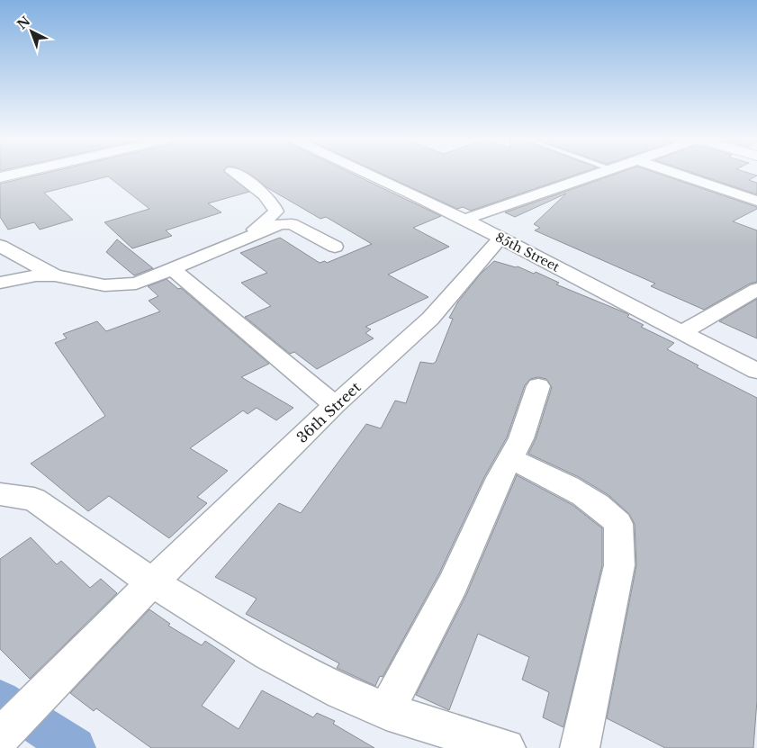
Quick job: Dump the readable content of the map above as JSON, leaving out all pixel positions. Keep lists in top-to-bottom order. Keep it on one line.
{"streets":{"street":["85th Street","36th Street"]},"crossings":[["85th Street","36th Street"]],"north":"top left"}
